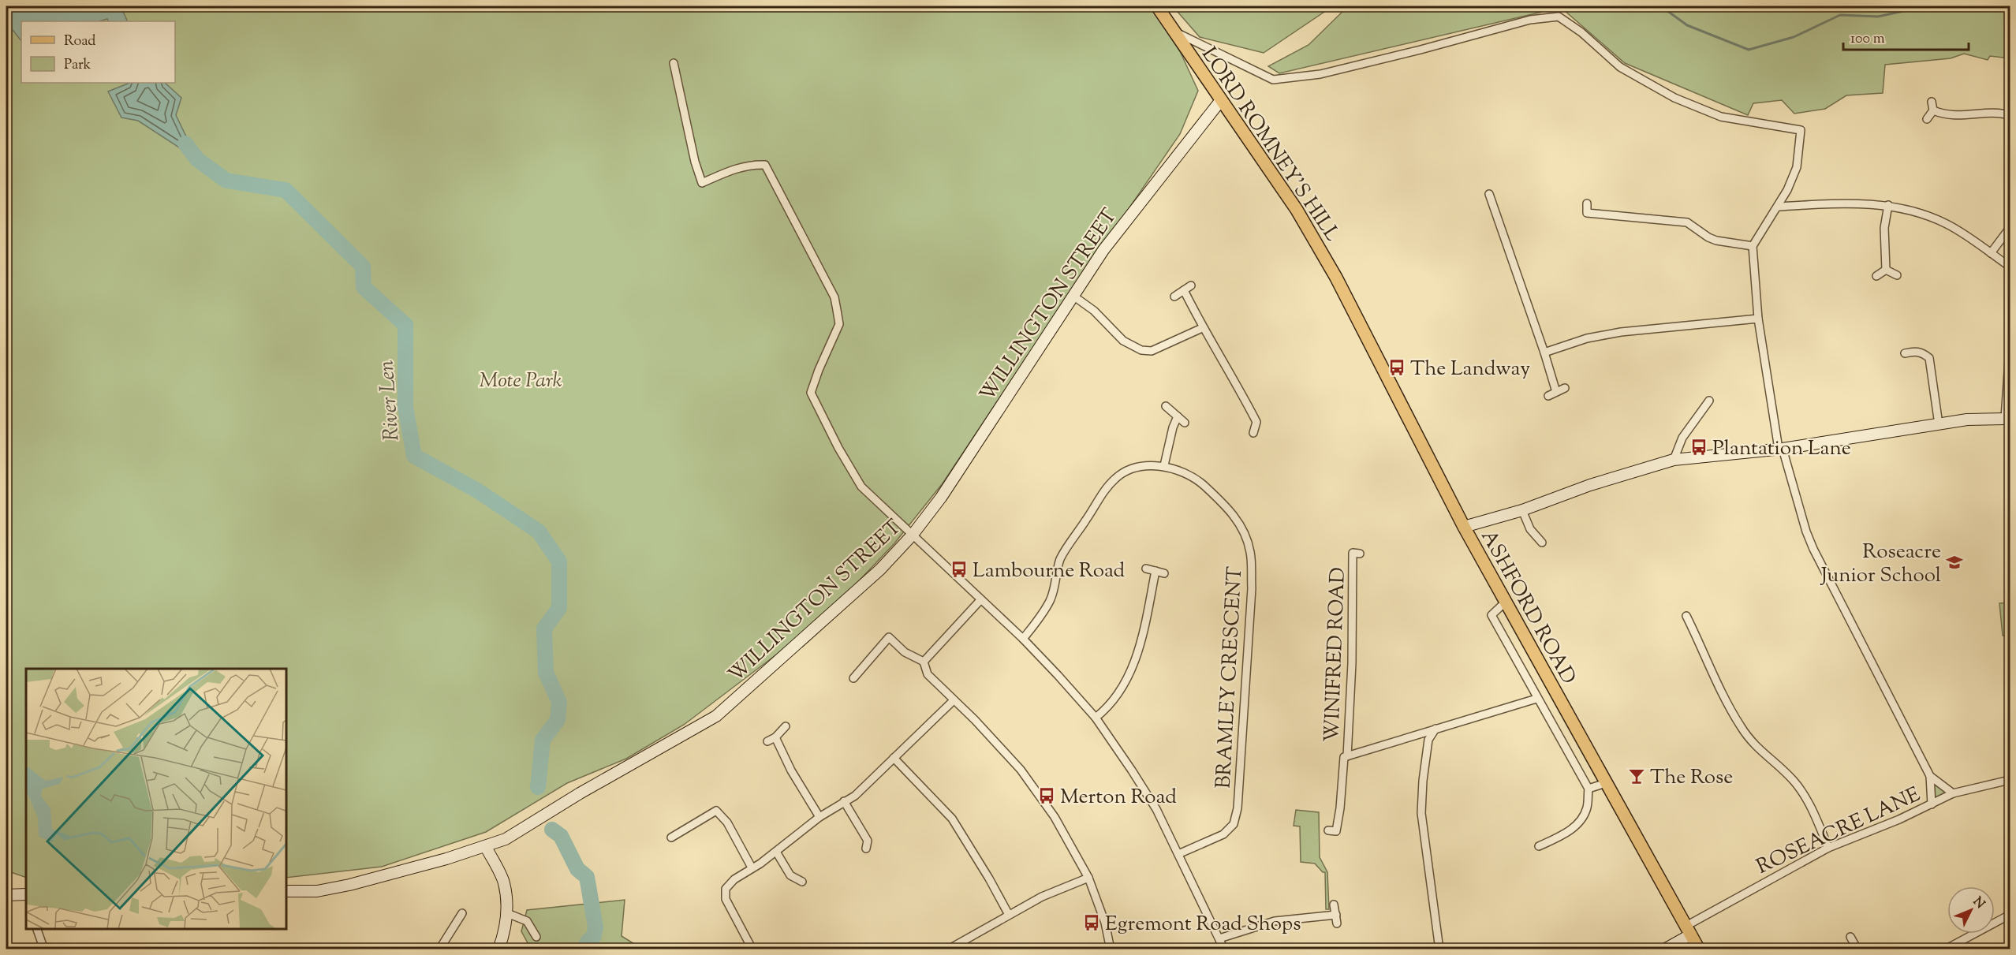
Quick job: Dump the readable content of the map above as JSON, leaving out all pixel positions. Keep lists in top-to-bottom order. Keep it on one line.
{"streets":{"main road":["LORD ROMNEY'S HILL","ASHFORD ROAD"],"street":["WILLINGTON STREET","WINIFRED ROAD","BRAMLEY CRESCENT","ROSEACRE LANE"]},"crossings":[["LORD ROMNEY'S HILL","WILLINGTON STREET"],["LORD ROMNEY'S HILL","ASHFORD ROAD"],["ASHFORD ROAD","ROSEACRE LANE"]],"water":["River Len"],"parks":["Mote Park"],"places":{"bus stop":["The Landway","Plantation Lane","Lambourne Road","Merton Road","Egremont Road Shops"],"school or university":["Roseacre Junior School"],"bar":["The Rose"]},"legend":["Road","Park"],"scale_bar":"100 m","north":"top right"}
